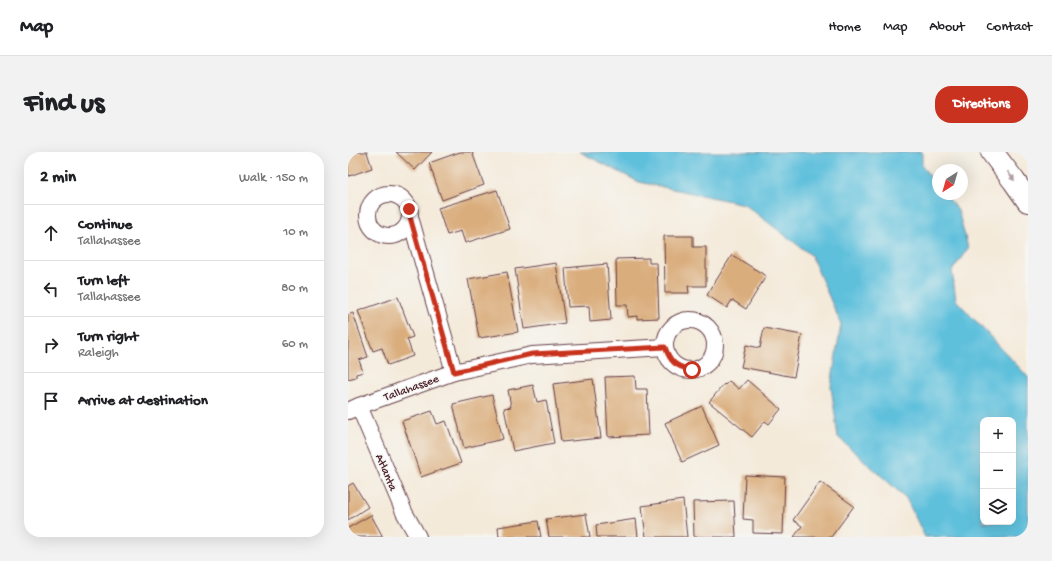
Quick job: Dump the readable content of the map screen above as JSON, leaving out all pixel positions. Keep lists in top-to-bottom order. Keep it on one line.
{"streets":{"street":["Tallahassee","Atlanta"]},"crossings":[["Tallahassee","Atlanta"]],"north":"bottom left","page":{"header":"Map","nav":["Home","Map","About","Contact"],"buttons":"Directions","title":"Find us","heading":["2 min","Walk · 150 m"],"list":[["Continue","Tallahassee","10 m"],["Turn left","Tallahassee","80 m"],["Turn right","Raleigh","60 m"],"Arrive at destination"],"map_buttons":["+","−"]}}
